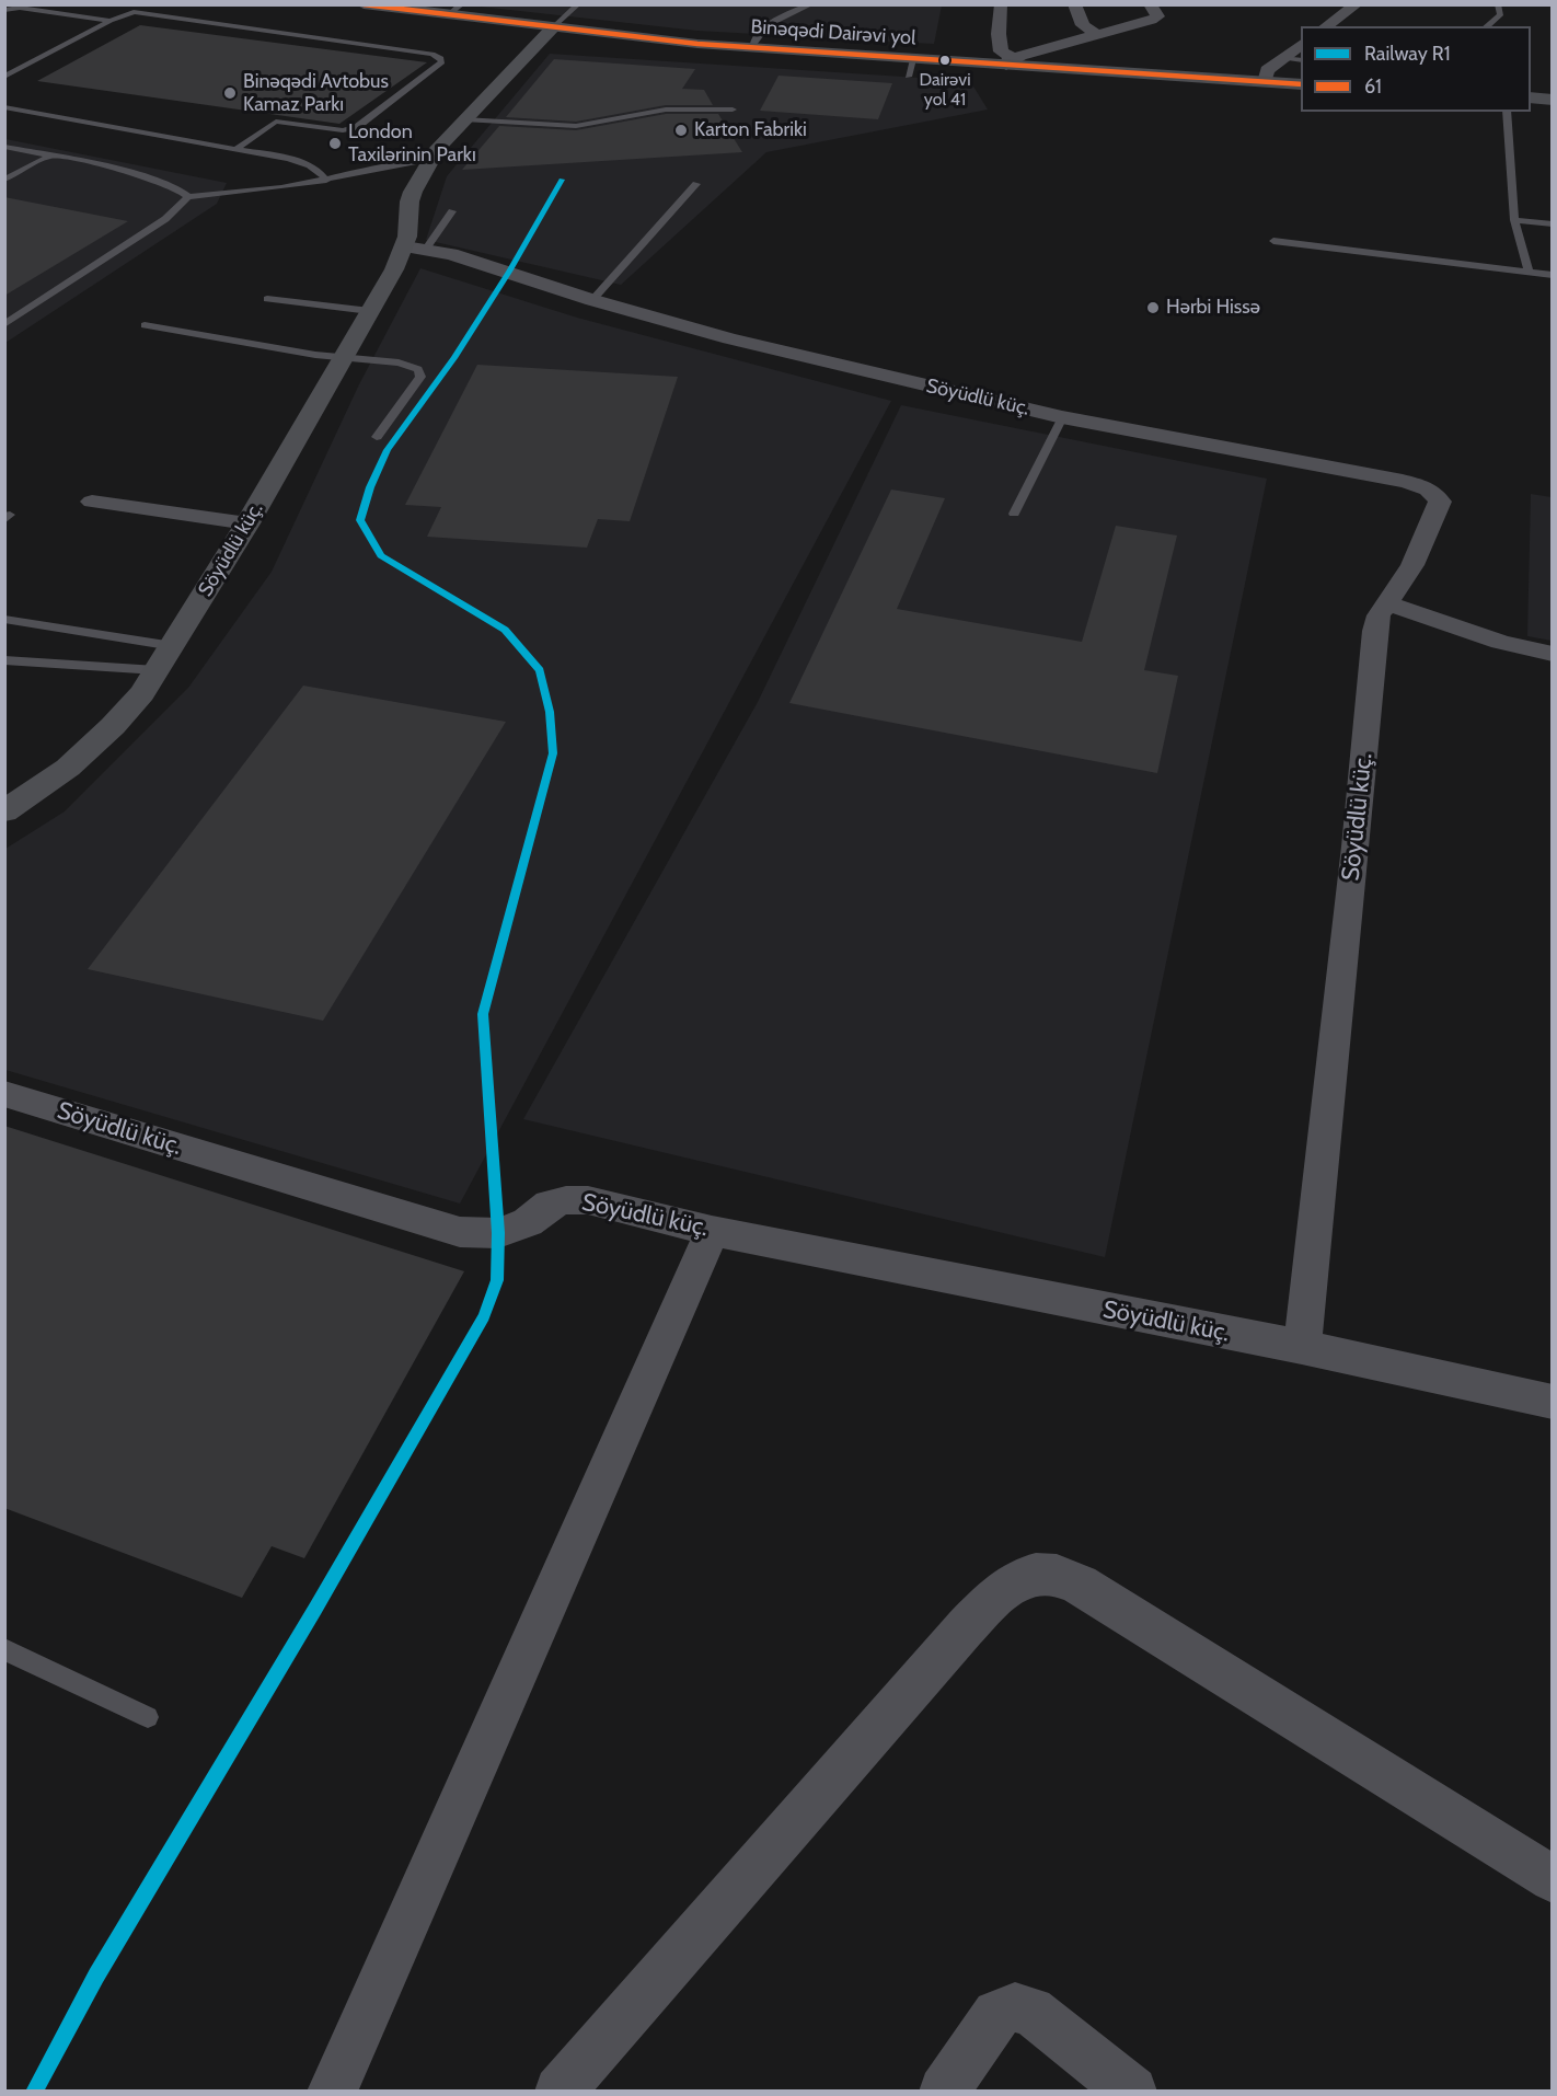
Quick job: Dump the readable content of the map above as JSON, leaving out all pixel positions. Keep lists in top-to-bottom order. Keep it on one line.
{"streets":{"main road":["Binəqədi Dairəvi yol"],"street":["Söyüdlü küç."]},"crossings":[["Binəqədi Dairəvi yol","Söyüdlü küç."]],"places":["Dairəvi yol 41","Binəqədi Avtobus Kamaz Parkı","Karton Fabriki","London Taxilərinin Parkı","Hərbi Hissə"],"lines":["transit line 61","rail line R1"],"legend":["Railway R1","61"]}
